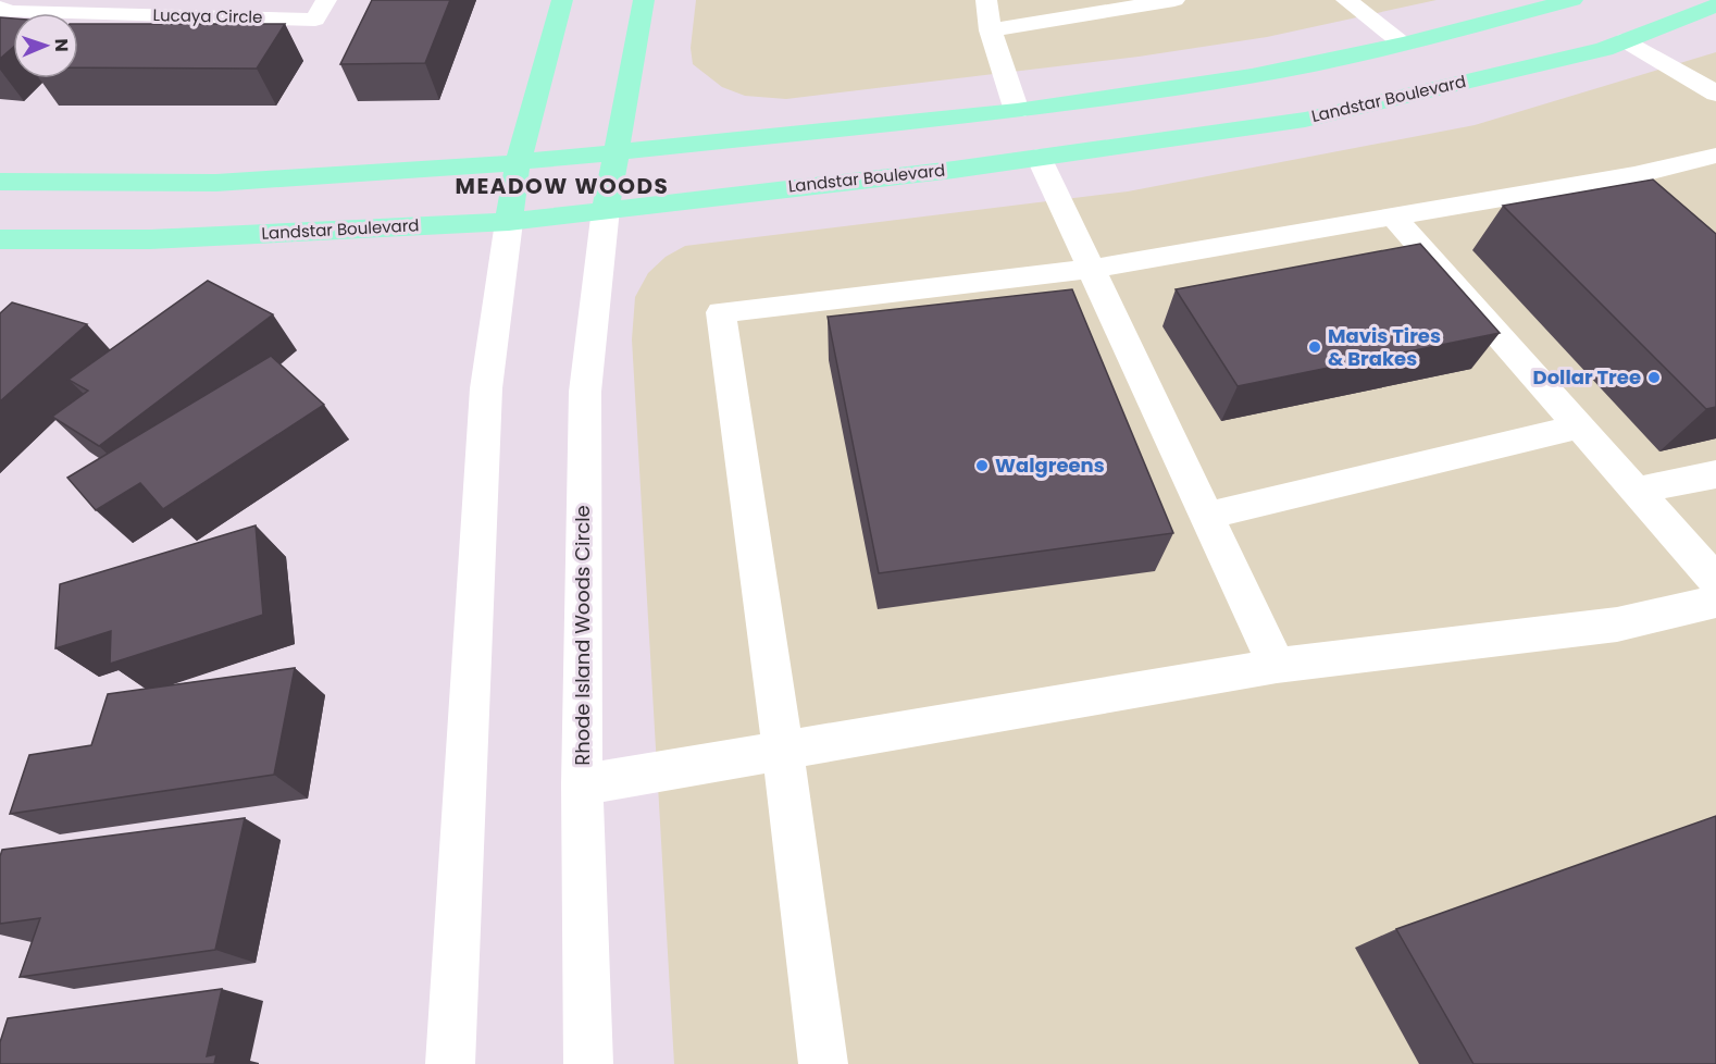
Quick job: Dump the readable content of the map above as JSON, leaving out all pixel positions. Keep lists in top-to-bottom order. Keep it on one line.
{"streets":{"main road":["Landstar Boulevard"],"street":["Lucaya Circle","Rhode Island Woods Circle"]},"crossings":[["Landstar Boulevard","Rhode Island Woods Circle"]],"districts":["MEADOW WOODS"],"places":["Mavis Tires & Brakes","Dollar Tree","Walgreens"],"north":"right"}
